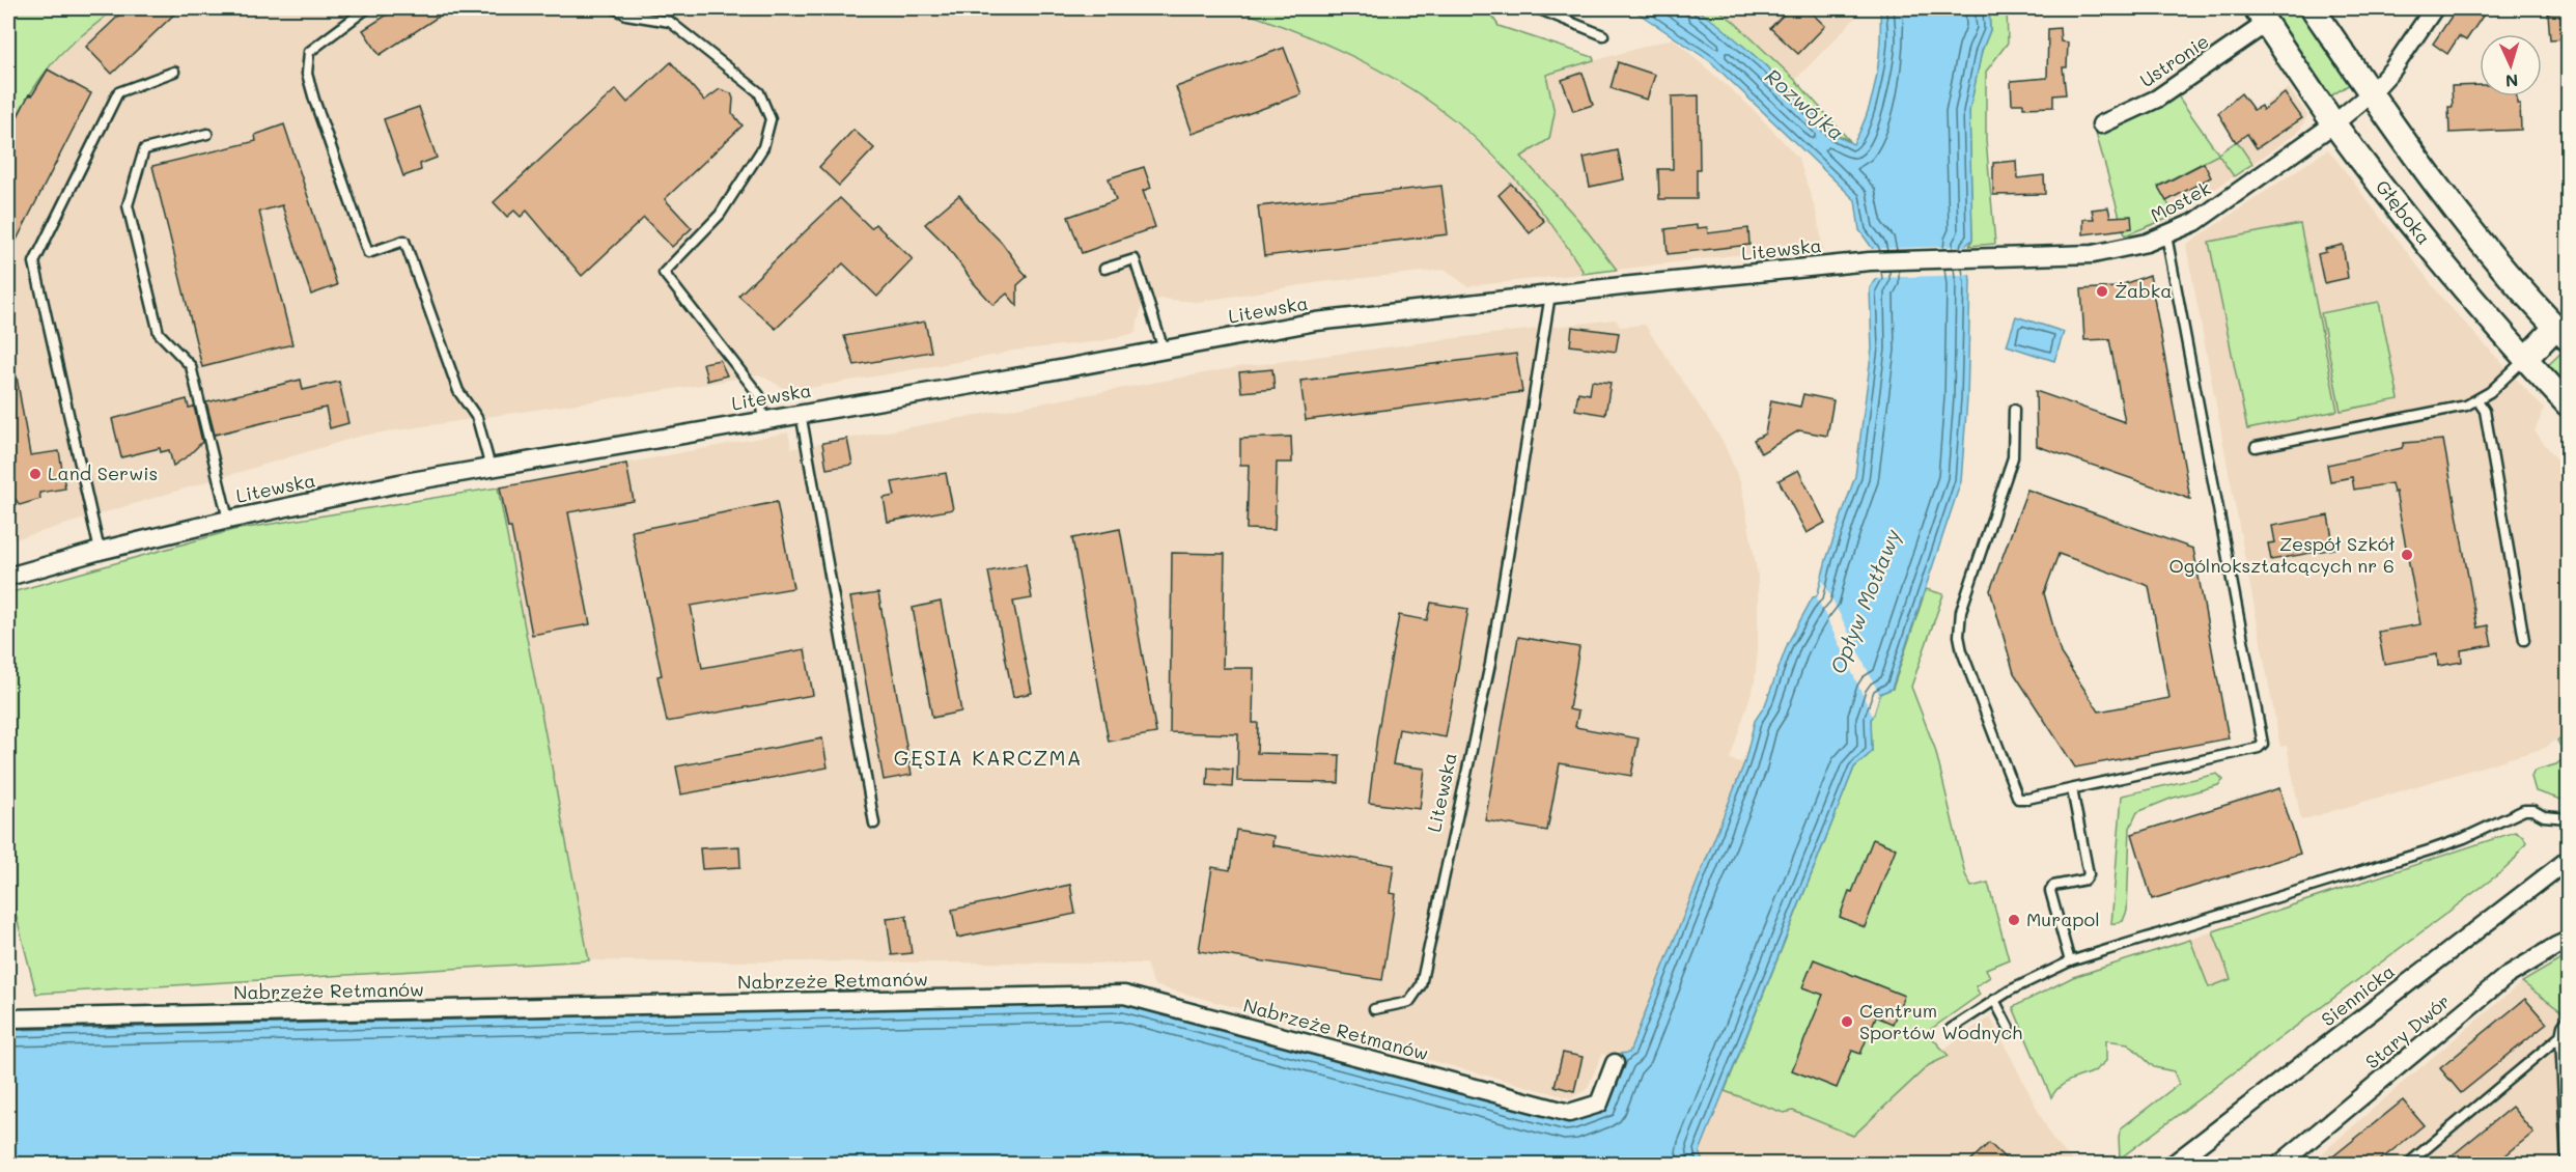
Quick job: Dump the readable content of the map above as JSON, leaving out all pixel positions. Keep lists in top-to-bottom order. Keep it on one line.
{"streets":{"street":["Ustronie","Mostek","Głęboka","Litewska","Nabrzeże Retmanów","Siennicka","Stary Dwór"]},"crossings":[["Ustronie","Głęboka"],["Mostek","Głęboka"],["Mostek","Litewska"]],"districts":["GĘSIA KARCZMA"],"water":["Rozwójka","Opływ Motławy"],"places":["Żabka","Land Serwis","Zespół Szkół Ogólnokształcących nr 6","Murapol","Centrum Sportów Wodnych"],"north":"bottom"}
